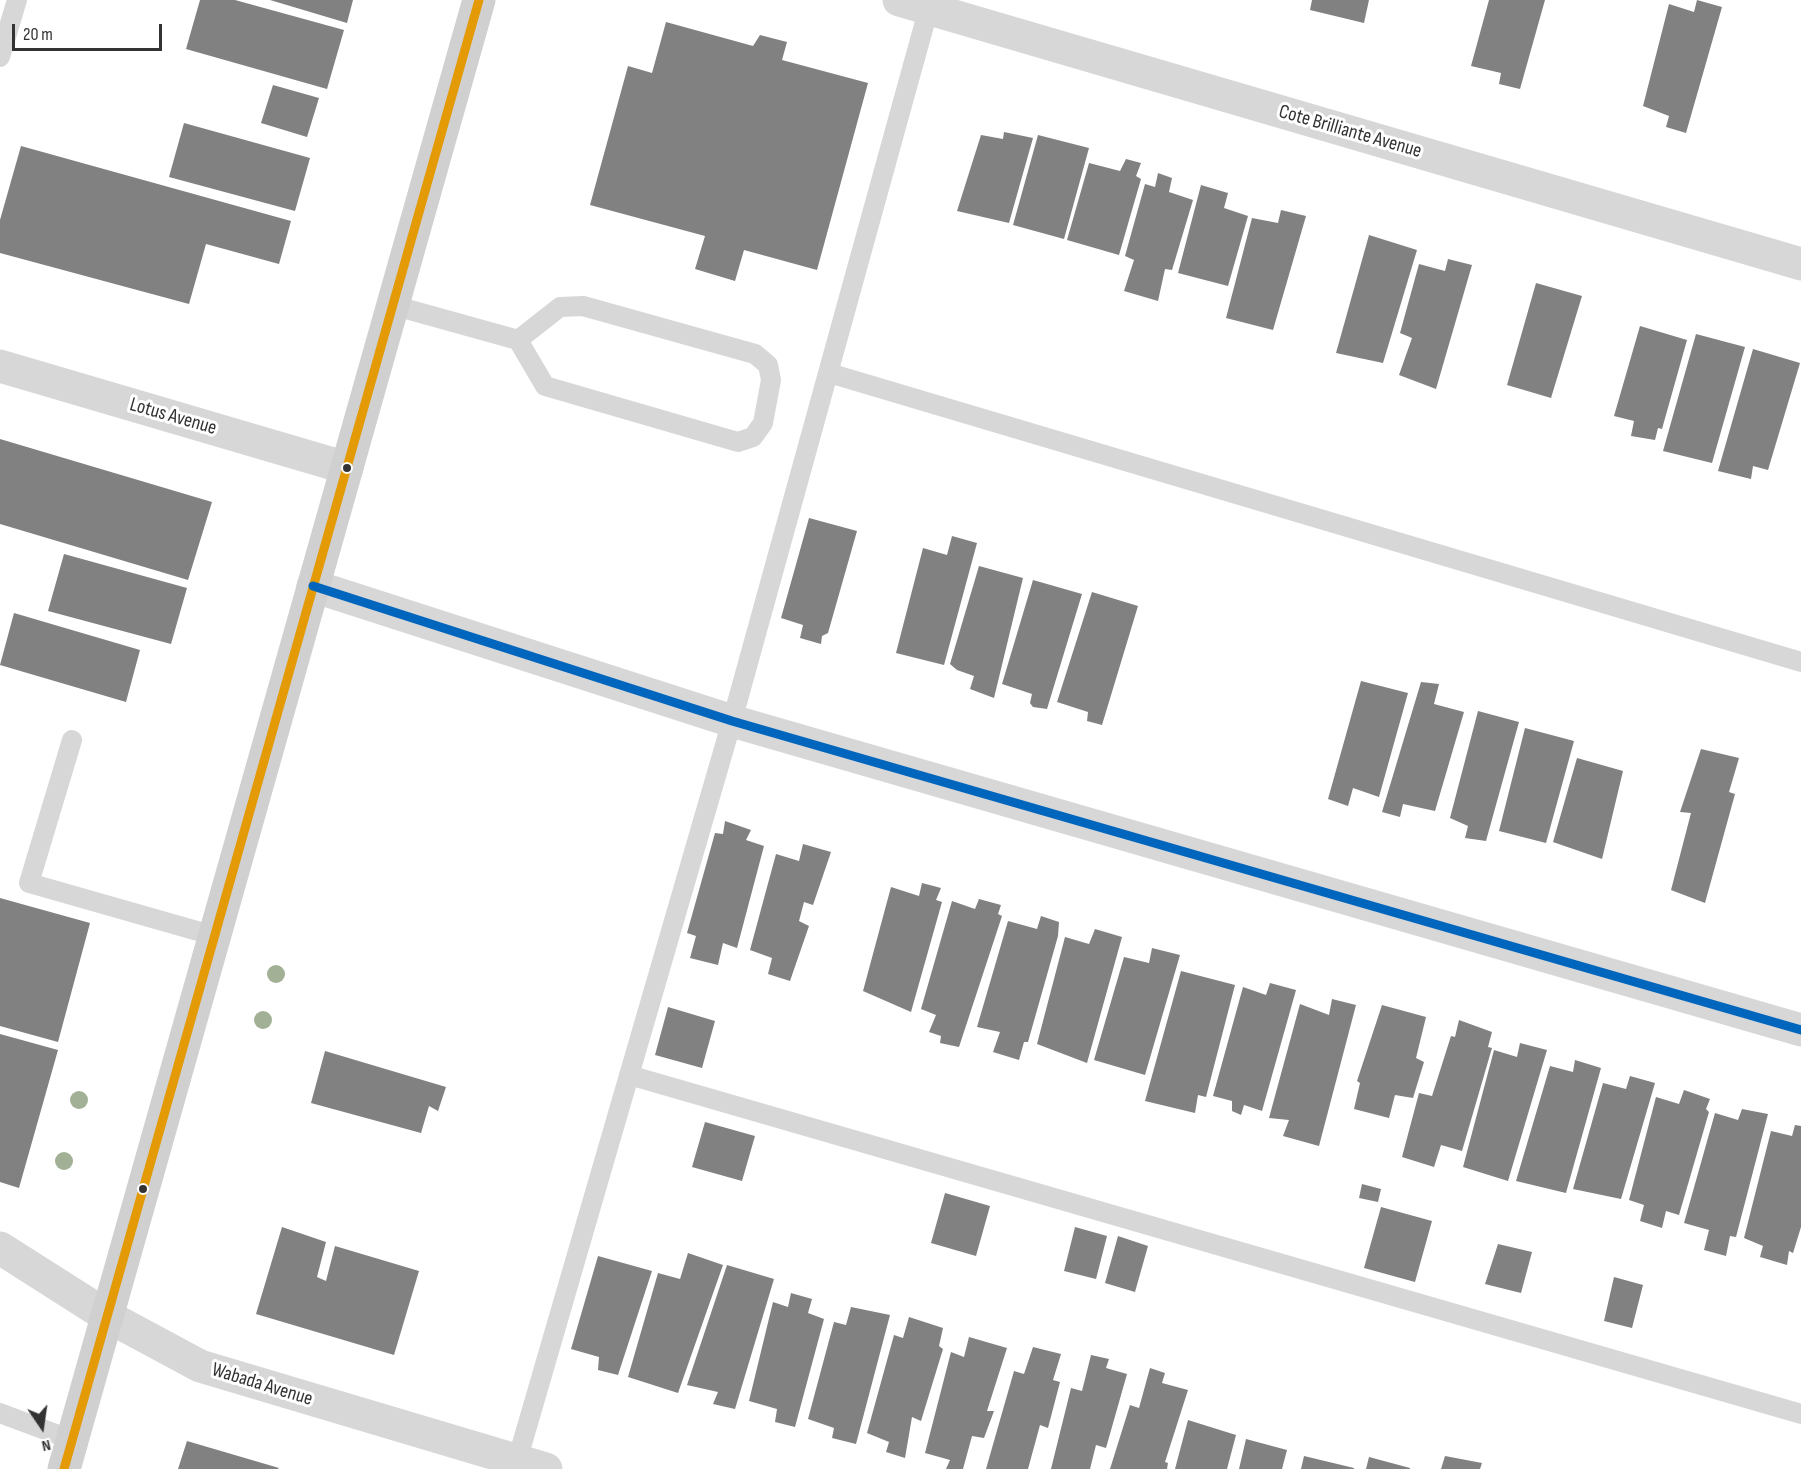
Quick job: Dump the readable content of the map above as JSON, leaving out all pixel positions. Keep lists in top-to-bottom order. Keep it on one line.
{"streets":{"street":["Cote Brilliante Avenue","Lotus Avenue","Wabada Avenue"]},"scale_bar":"20 m","north":"bottom"}
